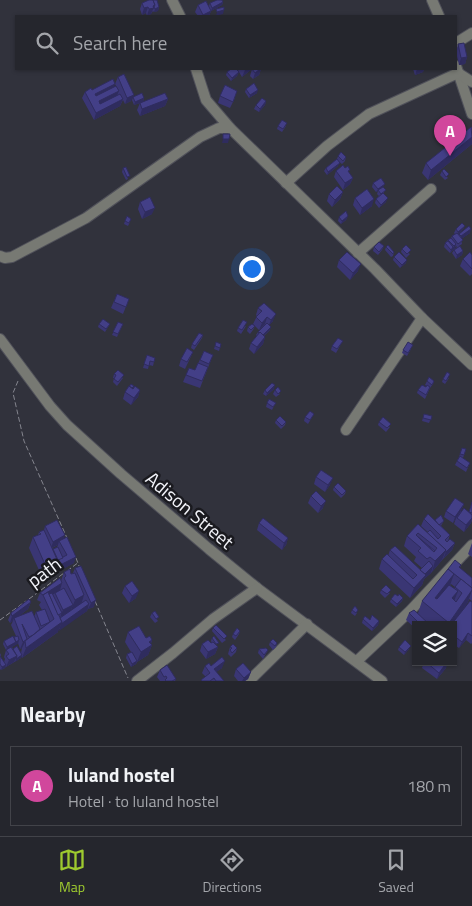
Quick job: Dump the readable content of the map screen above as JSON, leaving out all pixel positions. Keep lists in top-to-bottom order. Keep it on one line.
{"streets":{"street":["Adison Street"],"path":["path"]},"page":{"search":"Search here","pins":"A","heading":"Nearby","list":[{"mark":"A","name":"luland hostel","note":"Hotel · to luland hostel","value":"180 m"}],"nav":["Map","Directions","Saved"]}}
